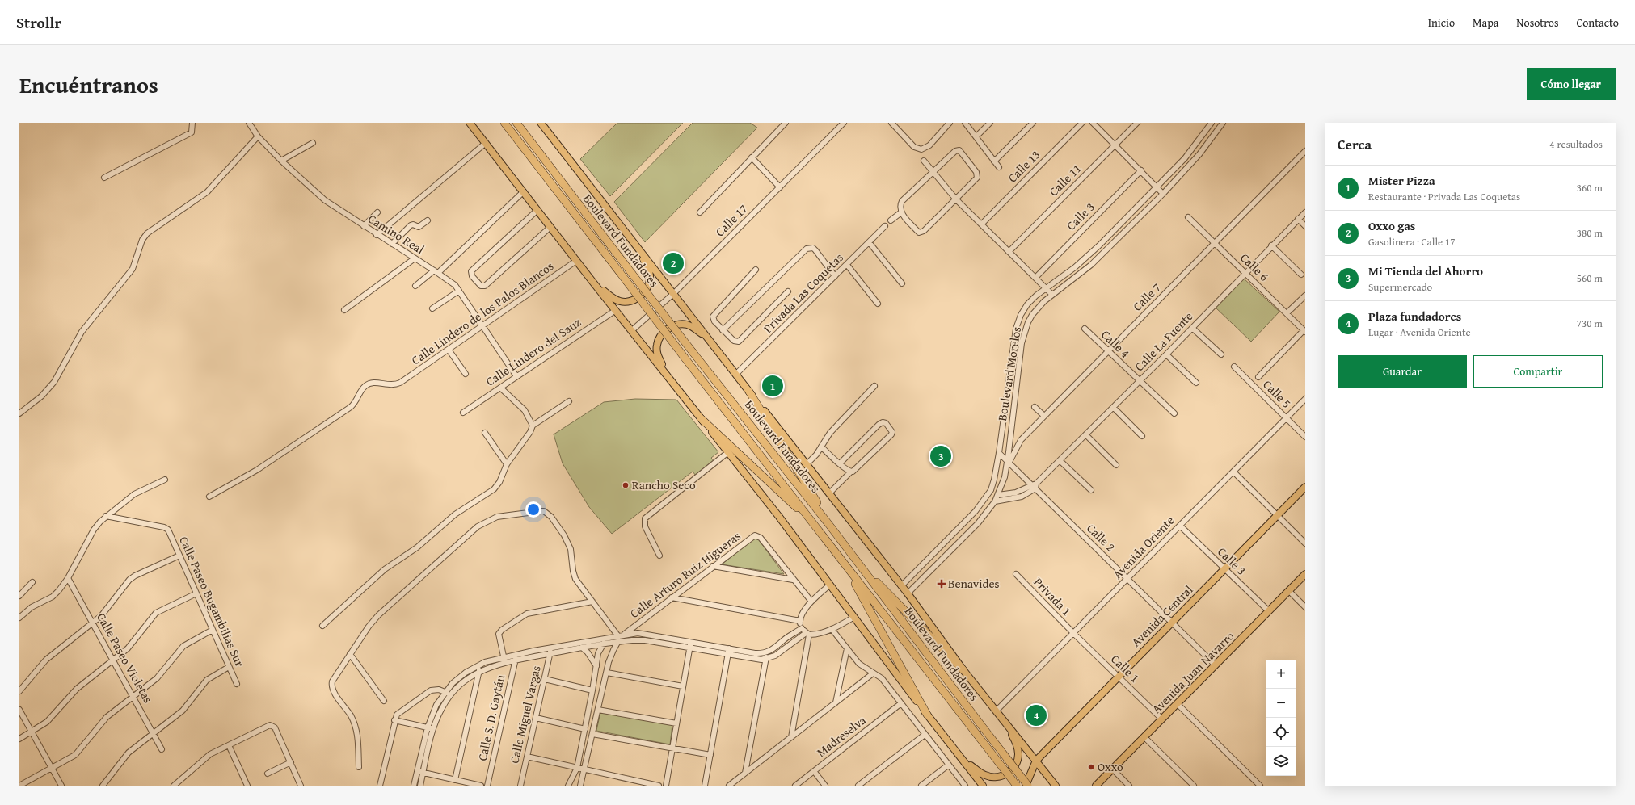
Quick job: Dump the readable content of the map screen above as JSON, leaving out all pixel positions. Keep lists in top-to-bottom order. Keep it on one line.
{"streets":{"highway":["Boulevard Fundadores"],"main road":["Avenida Central","Avenida Juan Navarro"],"street":["Calle 13","Calle 11","Calle 3","Calle 17","Camino Real","Calle 6","Privada Las Coquetas","Calle 7","Calle Lindero de los Palos Blancos","Calle La Fuente","Calle 4","Calle Lindero del Sauz","Boulevard Morelos","Calle 5","Calle 2","Avenida Oriente","Calle Arturo Ruiz Higueras","Privada 1","Calle Paseo Bugambilias Sur","Calle Paseo Violetas","Calle 1","Calle Miguel Vargas","Calle S. D. Gaytán","Madreselva"]},"crossings":[["Calle 3","Avenida Oriente"],["Calle 3","Avenida Central"],["Calle 3","Avenida Juan Navarro"],["Camino Real","Calle Lindero de los Palos Blancos"],["Camino Real","Calle Lindero del Sauz"],["Calle 6","Calle 7"],["Calle 6","Calle La Fuente"],["Calle 7","Calle 4"],["Calle 7","Boulevard Morelos"],["Calle 7","Calle 2"],["Calle La Fuente","Calle 4"],["Calle La Fuente","Boulevard Morelos"],["Calle La Fuente","Calle 2"],["Boulevard Morelos","Calle 2"],["Calle 5","Avenida Oriente"],["Calle 2","Avenida Oriente"],["Calle 2","Avenida Central"],["Calle 2","Avenida Juan Navarro"],["Avenida Oriente","Privada 1"],["Avenida Oriente","Calle 1"],["Privada 1","Calle 1"],["Avenida Central","Calle 1"],["Calle 1","Avenida Juan Navarro"]],"places":{"other":["Rancho Seco","Oxxo"],"health":["Benavides"]},"page":{"header":"Strollr","nav":["Inicio","Mapa","Nosotros","Contacto"],"title":"Encuéntranos","buttons":["Cómo llegar",["Guardar","Compartir"]],"heading":["Cerca","4 resultados"],"list":[{"mark":"1","name":"Mister Pizza","note":"Restaurante · Privada Las Coquetas","value":"360 m"},{"mark":"2","name":"Oxxo gas","note":"Gasolinera · Calle 17","value":"380 m"},{"mark":"3","name":"Mi Tienda del Ahorro","note":"Supermercado","value":"560 m"},{"mark":"4","name":"Plaza fundadores","note":"Lugar · Avenida Oriente","value":"730 m"}],"pins":["2","1","3","4"],"map_buttons":["+","−"]}}
